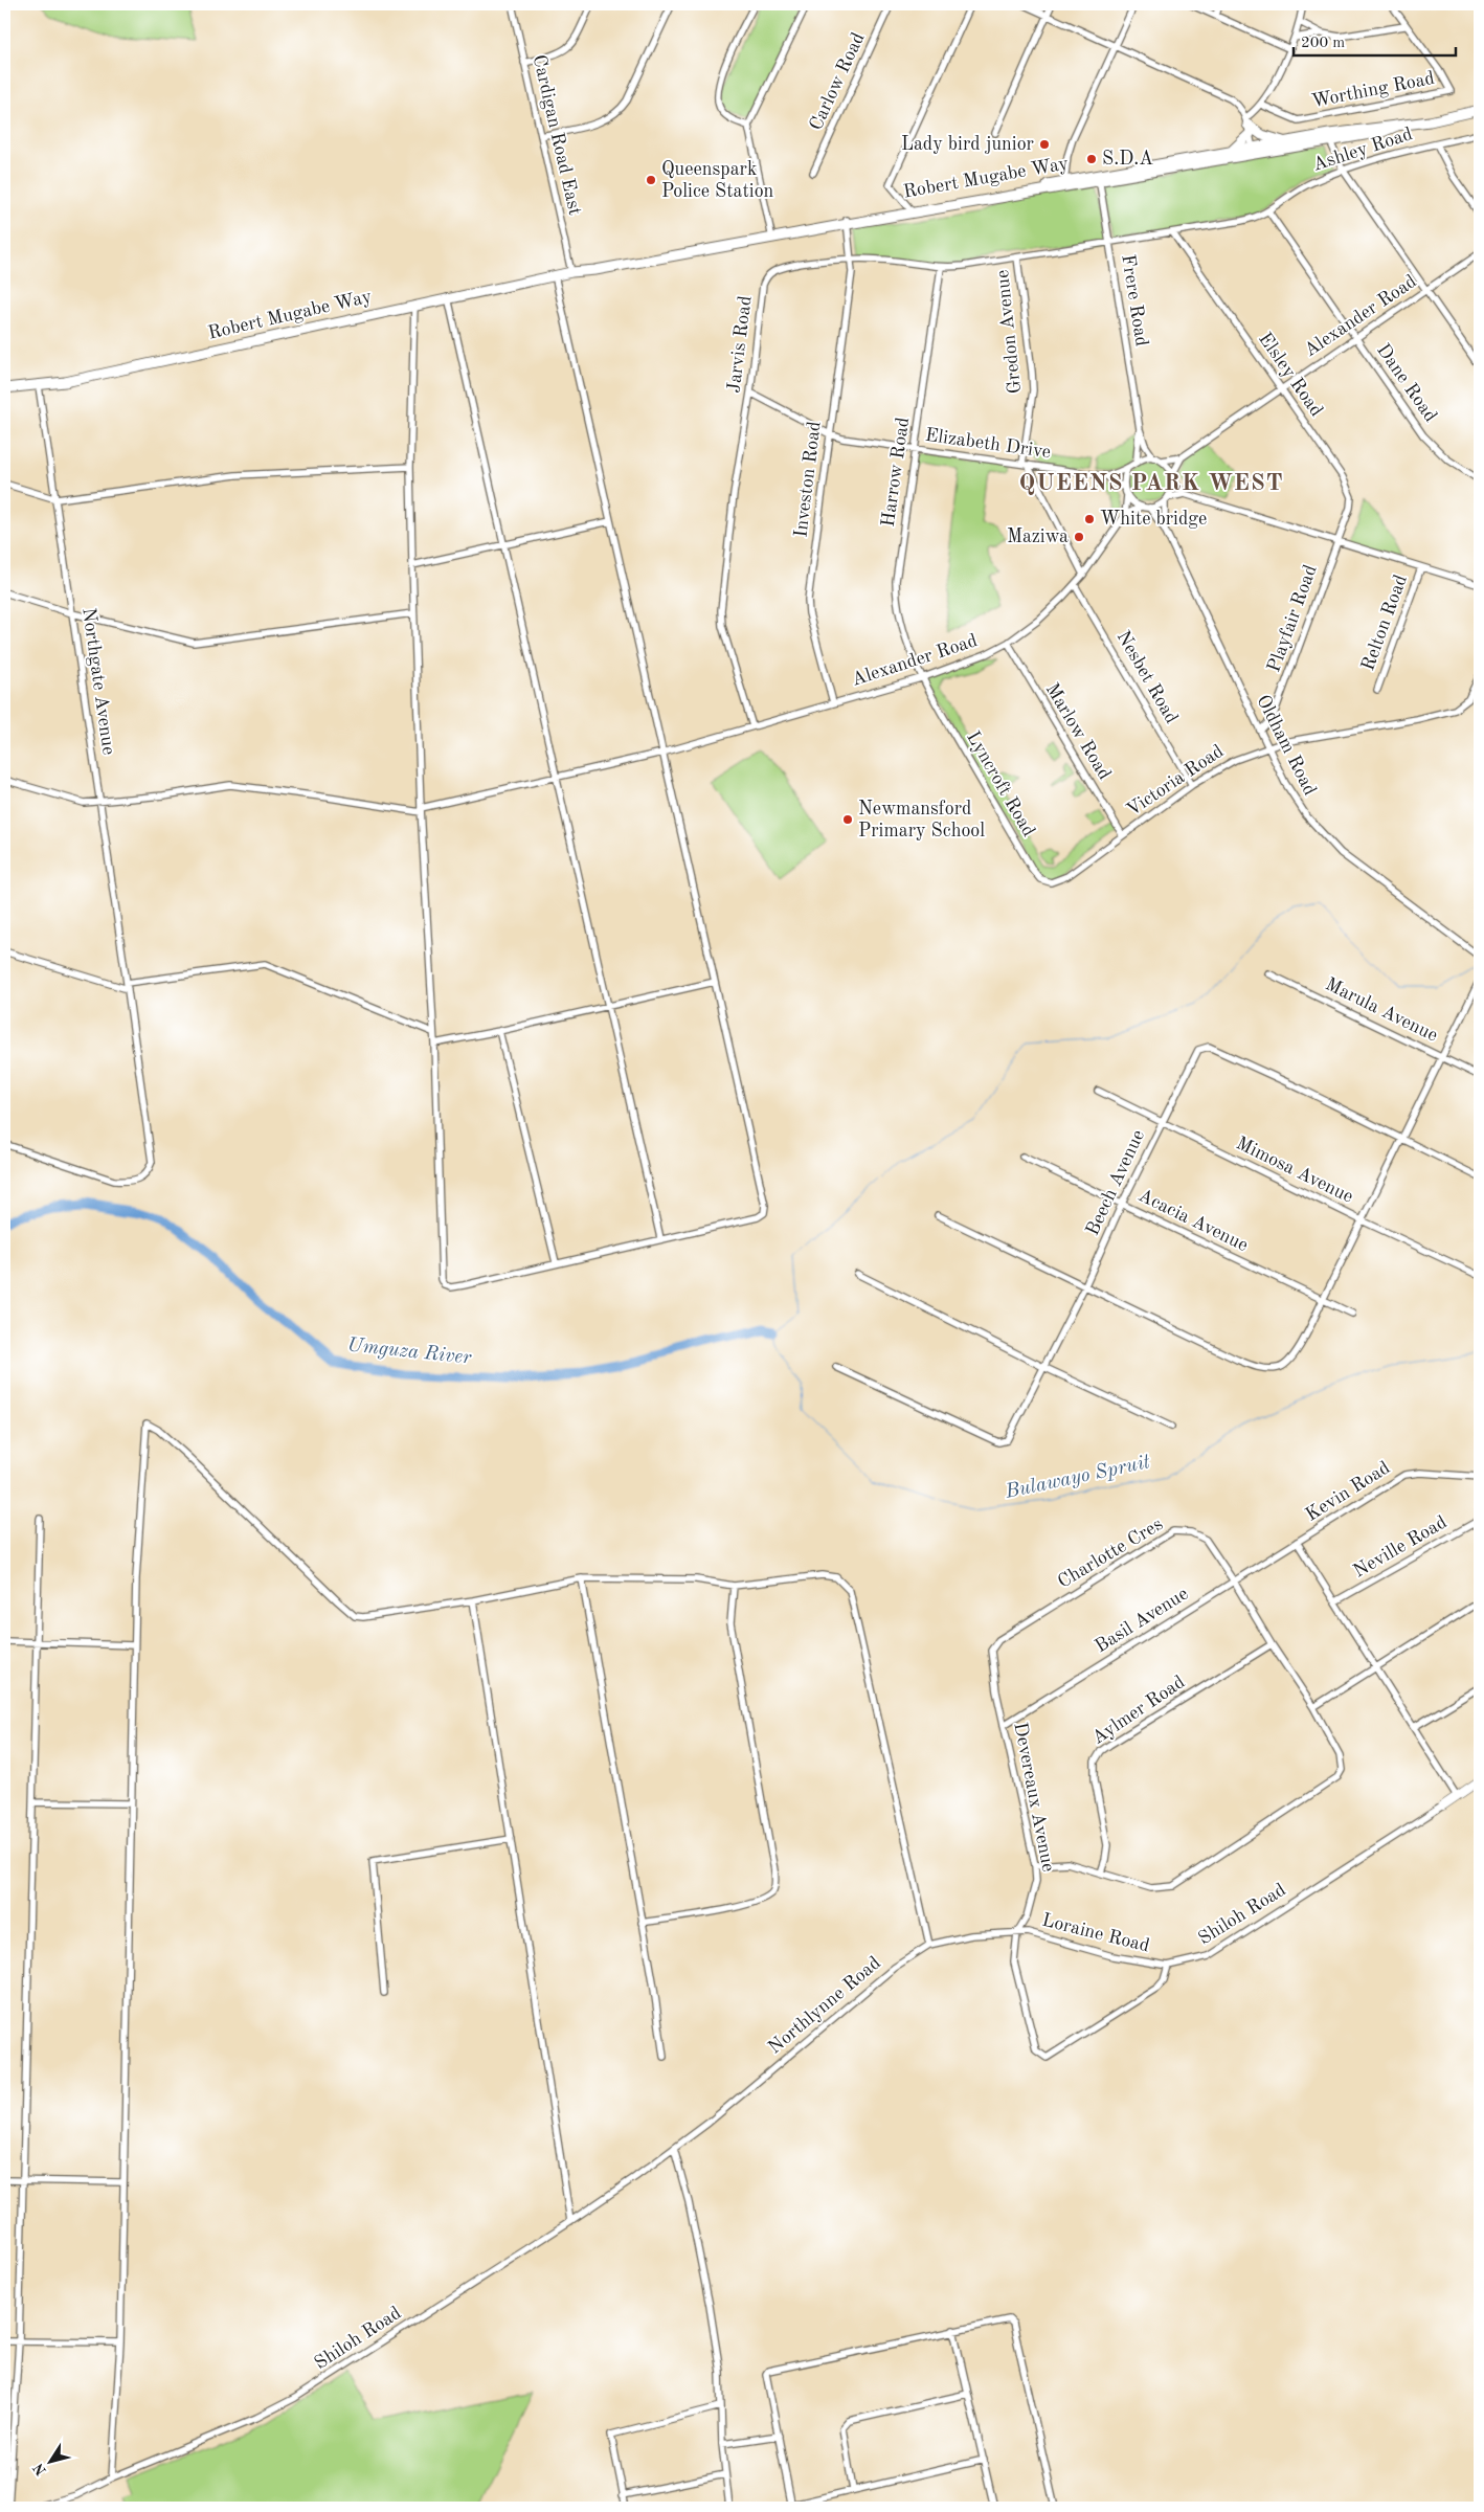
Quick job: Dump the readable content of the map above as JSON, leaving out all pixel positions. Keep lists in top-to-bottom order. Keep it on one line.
{"streets":{"main road":["Robert Mugabe Way"],"street":["Carlow Road","Worthing Road","Cardigan Road East","Ashley Road","Frere Road","Alexander Road","Gredon Avenue","Jarvis Road","Elsley Road","Dane Road","Elizabeth Drive","Harrow Road","Investon Road","Playfair Road","Relton Road","Nesbet Road","Northgate Avenue","Marlow Road","Oldham Road","Victoria Road","Lyncroft Road","Marula Avenue","Mimosa Avenue","Beech Avenue","Acacia Avenue","Kevin Road","Neville Road","Charlotte Cres","Basil Avenue","Aylmer Road","Devereaux Avenue","Shiloh Road","Loraine Road","Northlynne Road"]},"crossings":[["Cardigan Road East","Robert Mugabe Way"],["Ashley Road","Frere Road"],["Ashley Road","Jarvis Road"],["Ashley Road","Elsley Road"],["Ashley Road","Dane Road"],["Robert Mugabe Way","Frere Road"],["Robert Mugabe Way","Investon Road"],["Robert Mugabe Way","Northgate Avenue"],["Frere Road","Alexander Road"],["Frere Road","Jarvis Road"],["Frere Road","Elizabeth Drive"],["Frere Road","Oldham Road"],["Alexander Road","Jarvis Road"],["Alexander Road","Elsley Road"],["Alexander Road","Dane Road"],["Alexander Road","Elizabeth Drive"],["Alexander Road","Harrow Road"],["Alexander Road","Investon Road"],["Alexander Road","Nesbet Road"],["Alexander Road","Marlow Road"],["Alexander Road","Oldham Road"],["Alexander Road","Lyncroft Road"],["Gredon Avenue","Jarvis Road"],["Gredon Avenue","Elizabeth Drive"],["Jarvis Road","Elizabeth Drive"],["Jarvis Road","Harrow Road"],["Jarvis Road","Investon Road"],["Elsley Road","Playfair Road"],["Elizabeth Drive","Harrow Road"],["Elizabeth Drive","Investon Road"],["Elizabeth Drive","Oldham Road"],["Harrow Road","Lyncroft Road"],["Playfair Road","Oldham Road"],["Nesbet Road","Victoria Road"],["Marlow Road","Victoria Road"],["Oldham Road","Victoria Road"],["Victoria Road","Lyncroft Road"],["Mimosa Avenue","Beech Avenue"],["Beech Avenue","Acacia Avenue"],["Kevin Road","Basil Avenue"],["Charlotte Cres","Basil Avenue"],["Charlotte Cres","Aylmer Road"],["Charlotte Cres","Devereaux Avenue"],["Basil Avenue","Devereaux Avenue"],["Devereaux Avenue","Shiloh Road"],["Devereaux Avenue","Loraine Road"],["Devereaux Avenue","Northlynne Road"],["Shiloh Road","Loraine Road"],["Shiloh Road","Northlynne Road"],["Loraine Road","Northlynne Road"]],"districts":["QUEENS PARK WEST"],"water":["Umguza River","Bulawayo Spruit"],"places":["Lady bird junior","S.D.A","Queenspark Police Station","White bridge","Maziwa","Newmansford Primary School"],"scale_bar":"200 m","north":"bottom left"}
